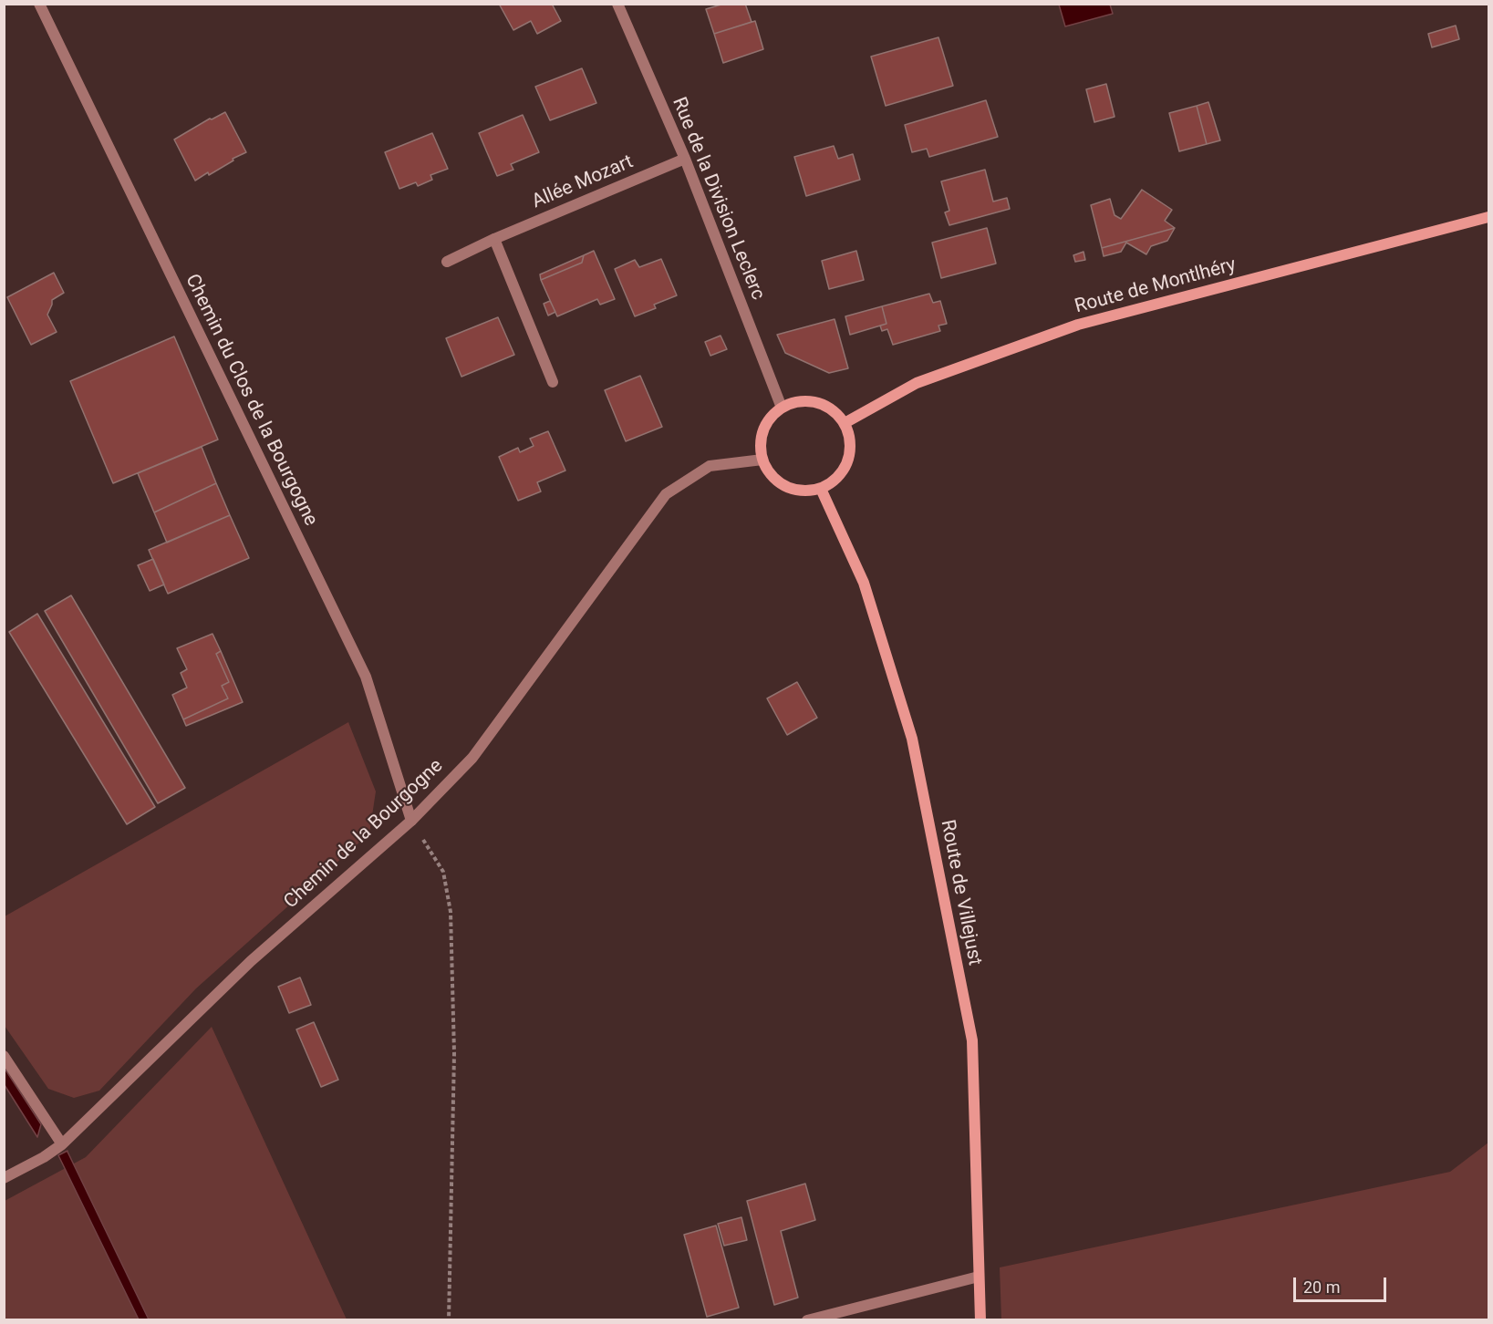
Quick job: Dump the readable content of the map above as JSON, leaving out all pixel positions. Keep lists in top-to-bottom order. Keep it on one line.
{"streets":{"main road":["Route de Montlhéry","Route de Villejust"],"street":["Allée Mozart","Rue de la Division Leclerc","Chemin du Clos de la Bourgogne","Chemin de la Bourgogne"]},"crossings":[["Allée Mozart","Rue de la Division Leclerc"],["Rue de la Division Leclerc","Route de Montlhéry"],["Rue de la Division Leclerc","Chemin de la Bourgogne"],["Rue de la Division Leclerc","Route de Villejust"],["Route de Montlhéry","Chemin de la Bourgogne"],["Route de Montlhéry","Route de Villejust"],["Chemin du Clos de la Bourgogne","Chemin de la Bourgogne"],["Chemin de la Bourgogne","Route de Villejust"]],"scale_bar":"20 m"}
